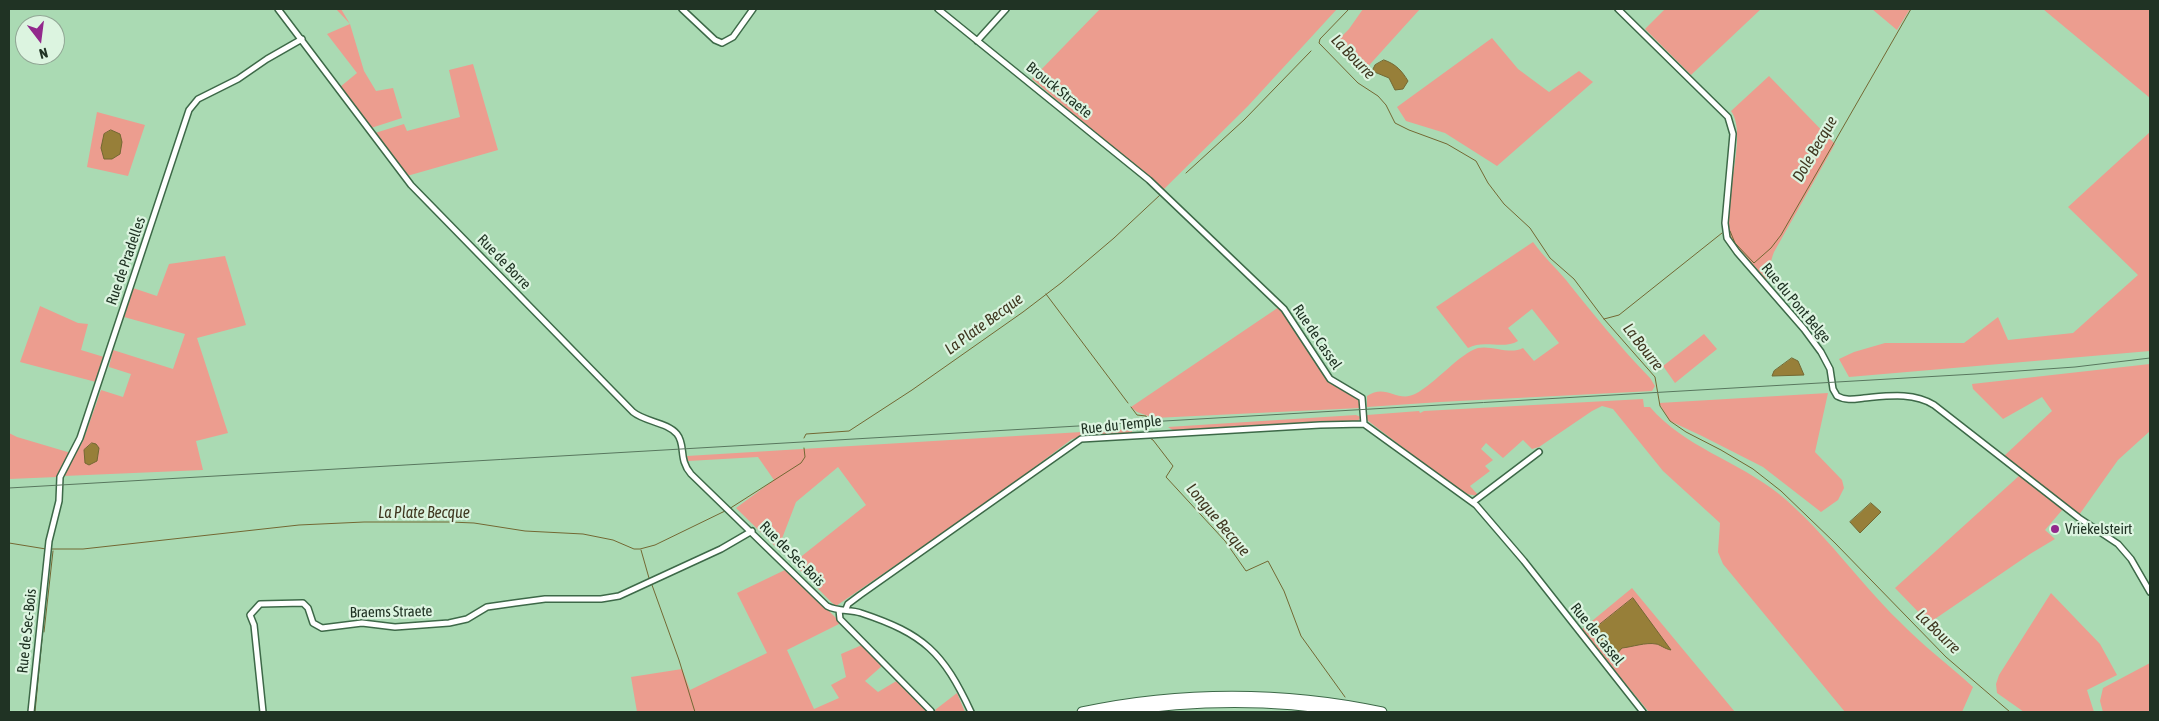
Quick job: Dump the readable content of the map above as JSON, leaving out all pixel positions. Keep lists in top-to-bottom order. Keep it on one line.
{"streets":{"street":["Brouck Straete","Rue de Pradelles","Rue de Borre","Rue du Pont Belge","Rue de Cassel","Rue du Temple","Rue de Sec-Bois","Braems Straete"]},"crossings":[["Brouck Straete","Rue de Cassel"],["Rue de Pradelles","Rue de Borre"],["Rue de Pradelles","Rue de Sec-Bois"],["Rue de Borre","Rue de Sec-Bois"],["Rue de Cassel","Rue du Temple"],["Rue de Sec-Bois","Braems Straete"]],"water":["La Bourre","Dole Becque","La Plate Becque","Longue Becque"],"places":["Vriekelsteirt"],"north":"bottom"}
